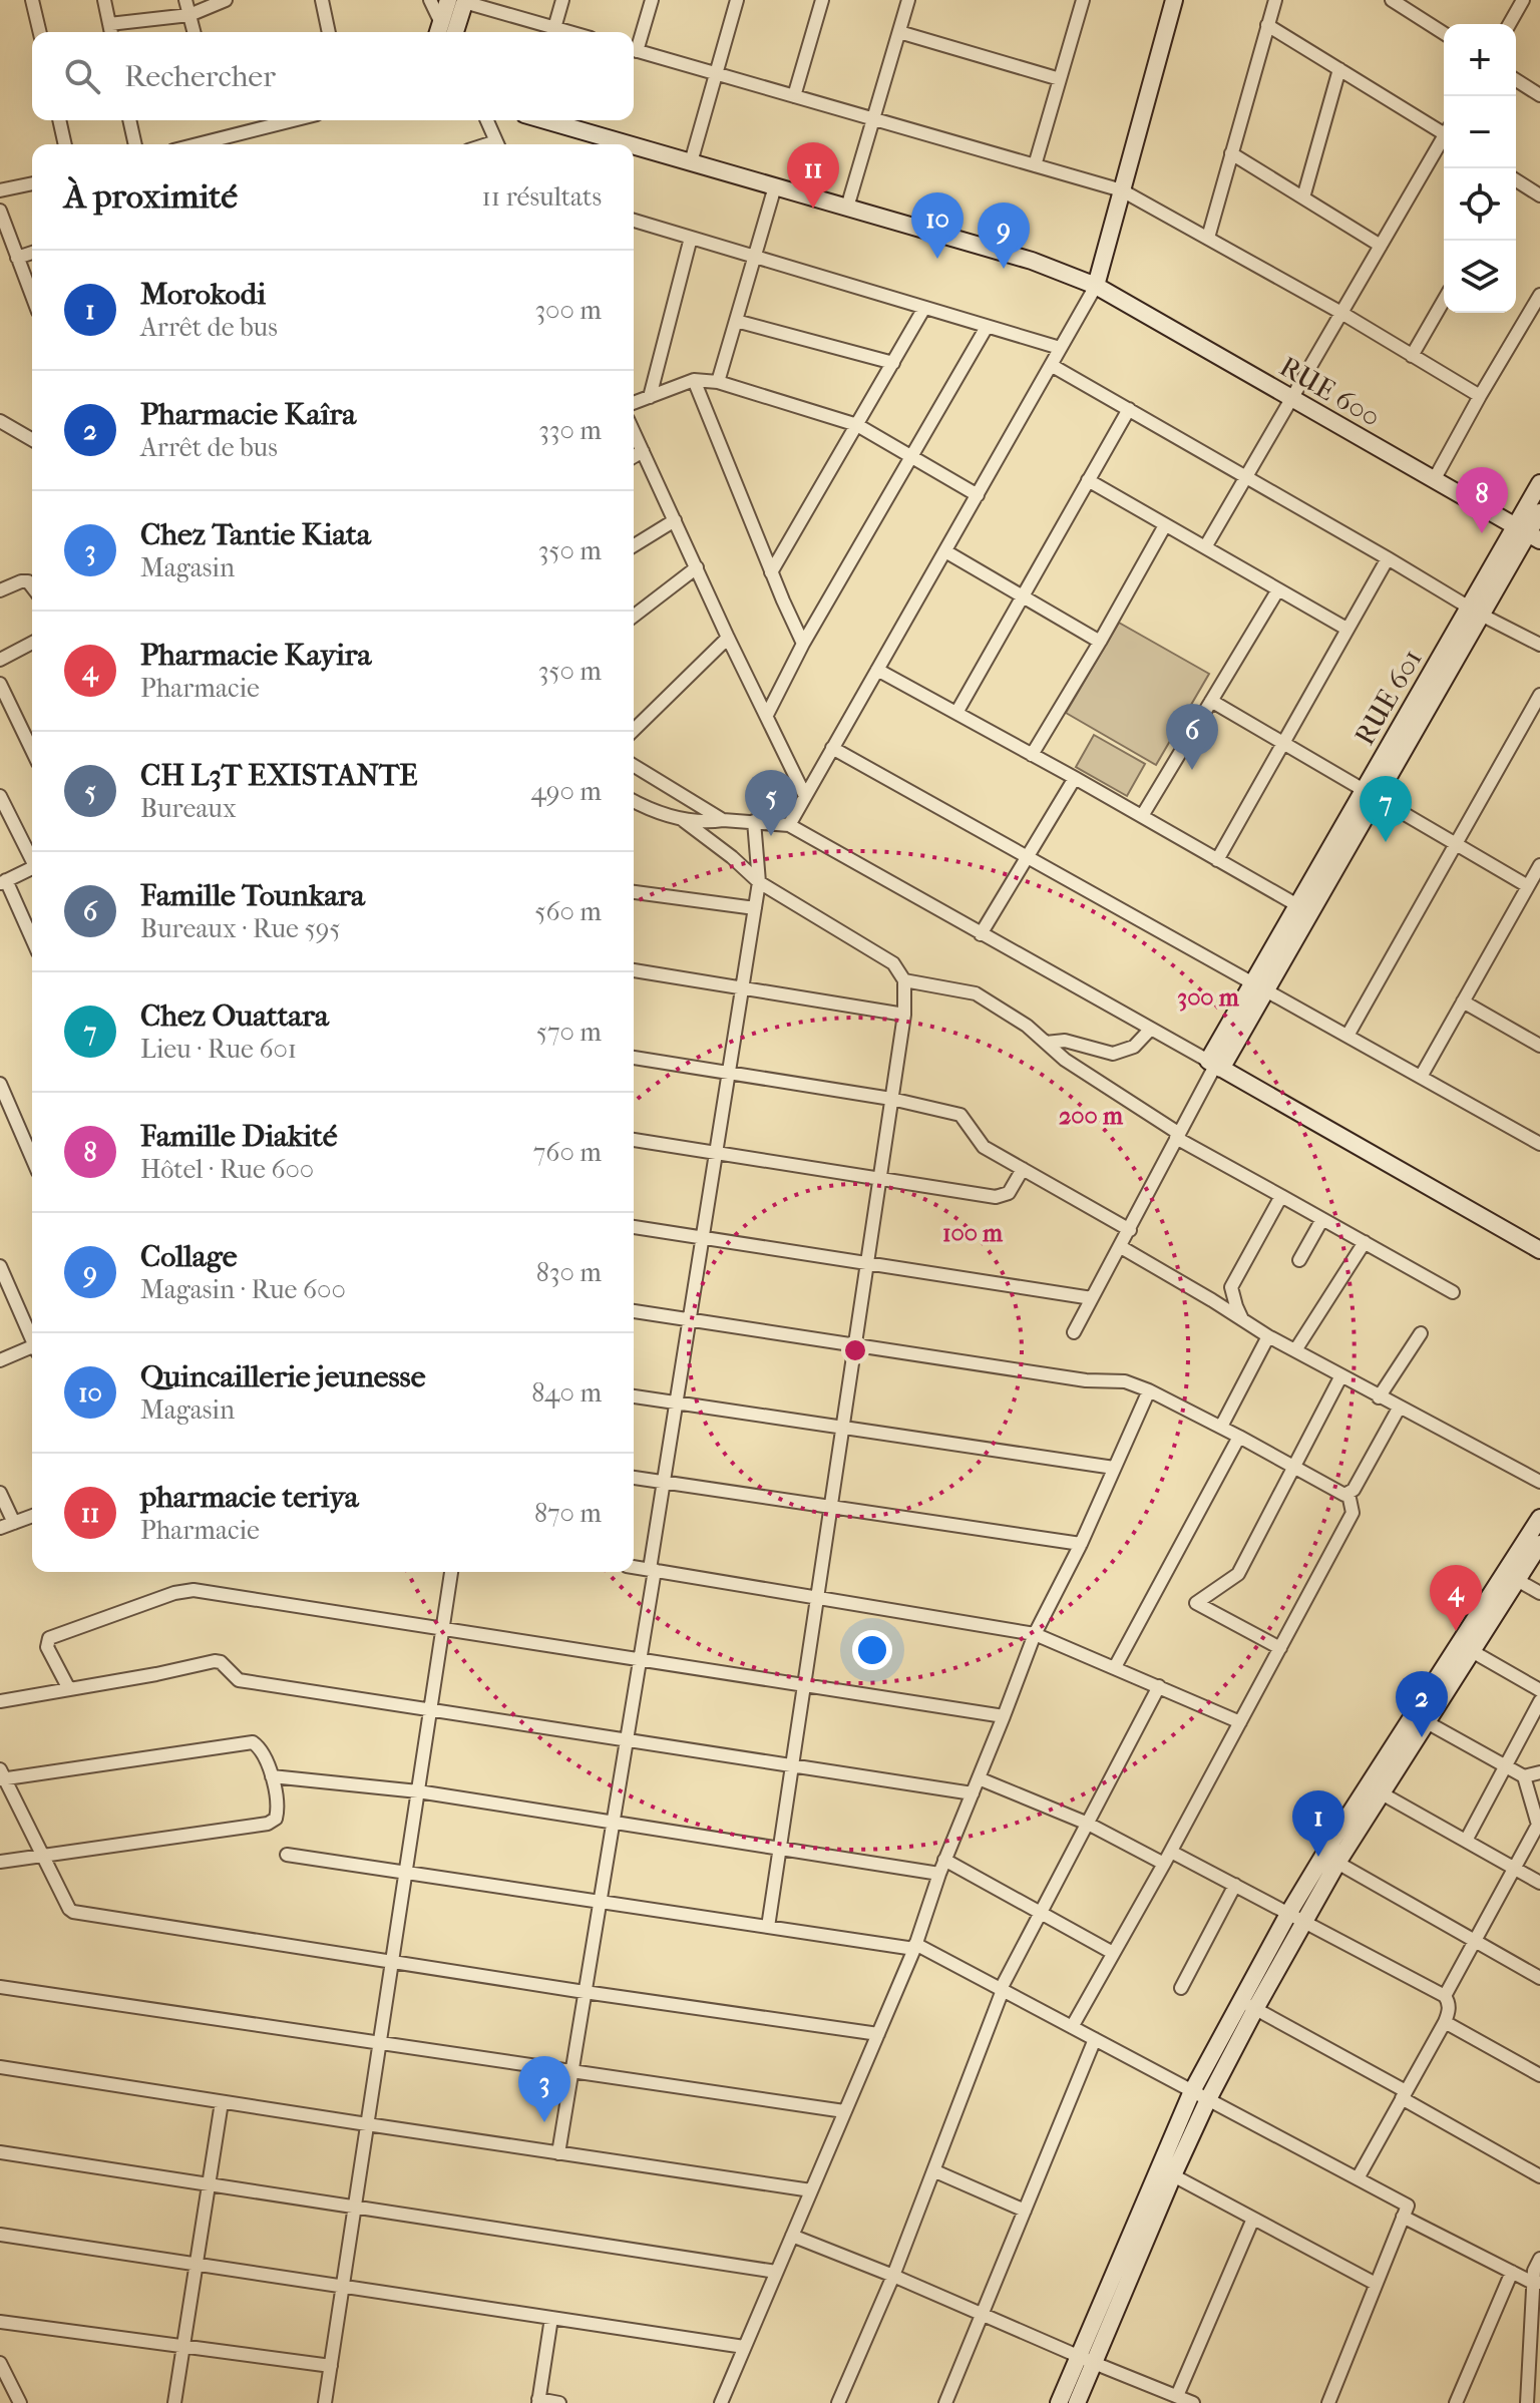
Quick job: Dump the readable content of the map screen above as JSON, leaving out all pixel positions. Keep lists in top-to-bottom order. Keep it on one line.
{"streets":{"street":["RUE 600","RUE 601"]},"crossings":[["RUE 600","RUE 601"]],"page":{"map_buttons":["+","−"],"search":"Rechercher","pins":["11","10","9","8","6","5","7","4","2","1","3"],"heading":["À proximité","11 résultats"],"list":[{"mark":"1","name":"Morokodi","note":"Arrêt de bus","value":"300 m"},{"mark":"2","name":"Pharmacie Kaîra","note":"Arrêt de bus","value":"330 m"},{"mark":"3","name":"Chez Tantie Kiata","note":"Magasin","value":"350 m"},{"mark":"4","name":"Pharmacie Kayira","note":"Pharmacie","value":"350 m"},{"mark":"5","name":"CH L3T EXISTANTE","note":"Bureaux","value":"490 m"},{"mark":"6","name":"Famille Tounkara","note":"Bureaux · Rue 595","value":"560 m"},{"mark":"7","name":"Chez Ouattara","note":"Lieu · Rue 601","value":"570 m"},{"mark":"8","name":"Famille Diakité","note":"Hôtel · Rue 600","value":"760 m"},{"mark":"9","name":"Collage","note":"Magasin · Rue 600","value":"830 m"},{"mark":"10","name":"Quincaillerie jeunesse","note":"Magasin","value":"840 m"},{"mark":"11","name":"pharmacie teriya","note":"Pharmacie","value":"870 m"}]},"rings":["300 m","200 m","100 m"]}
